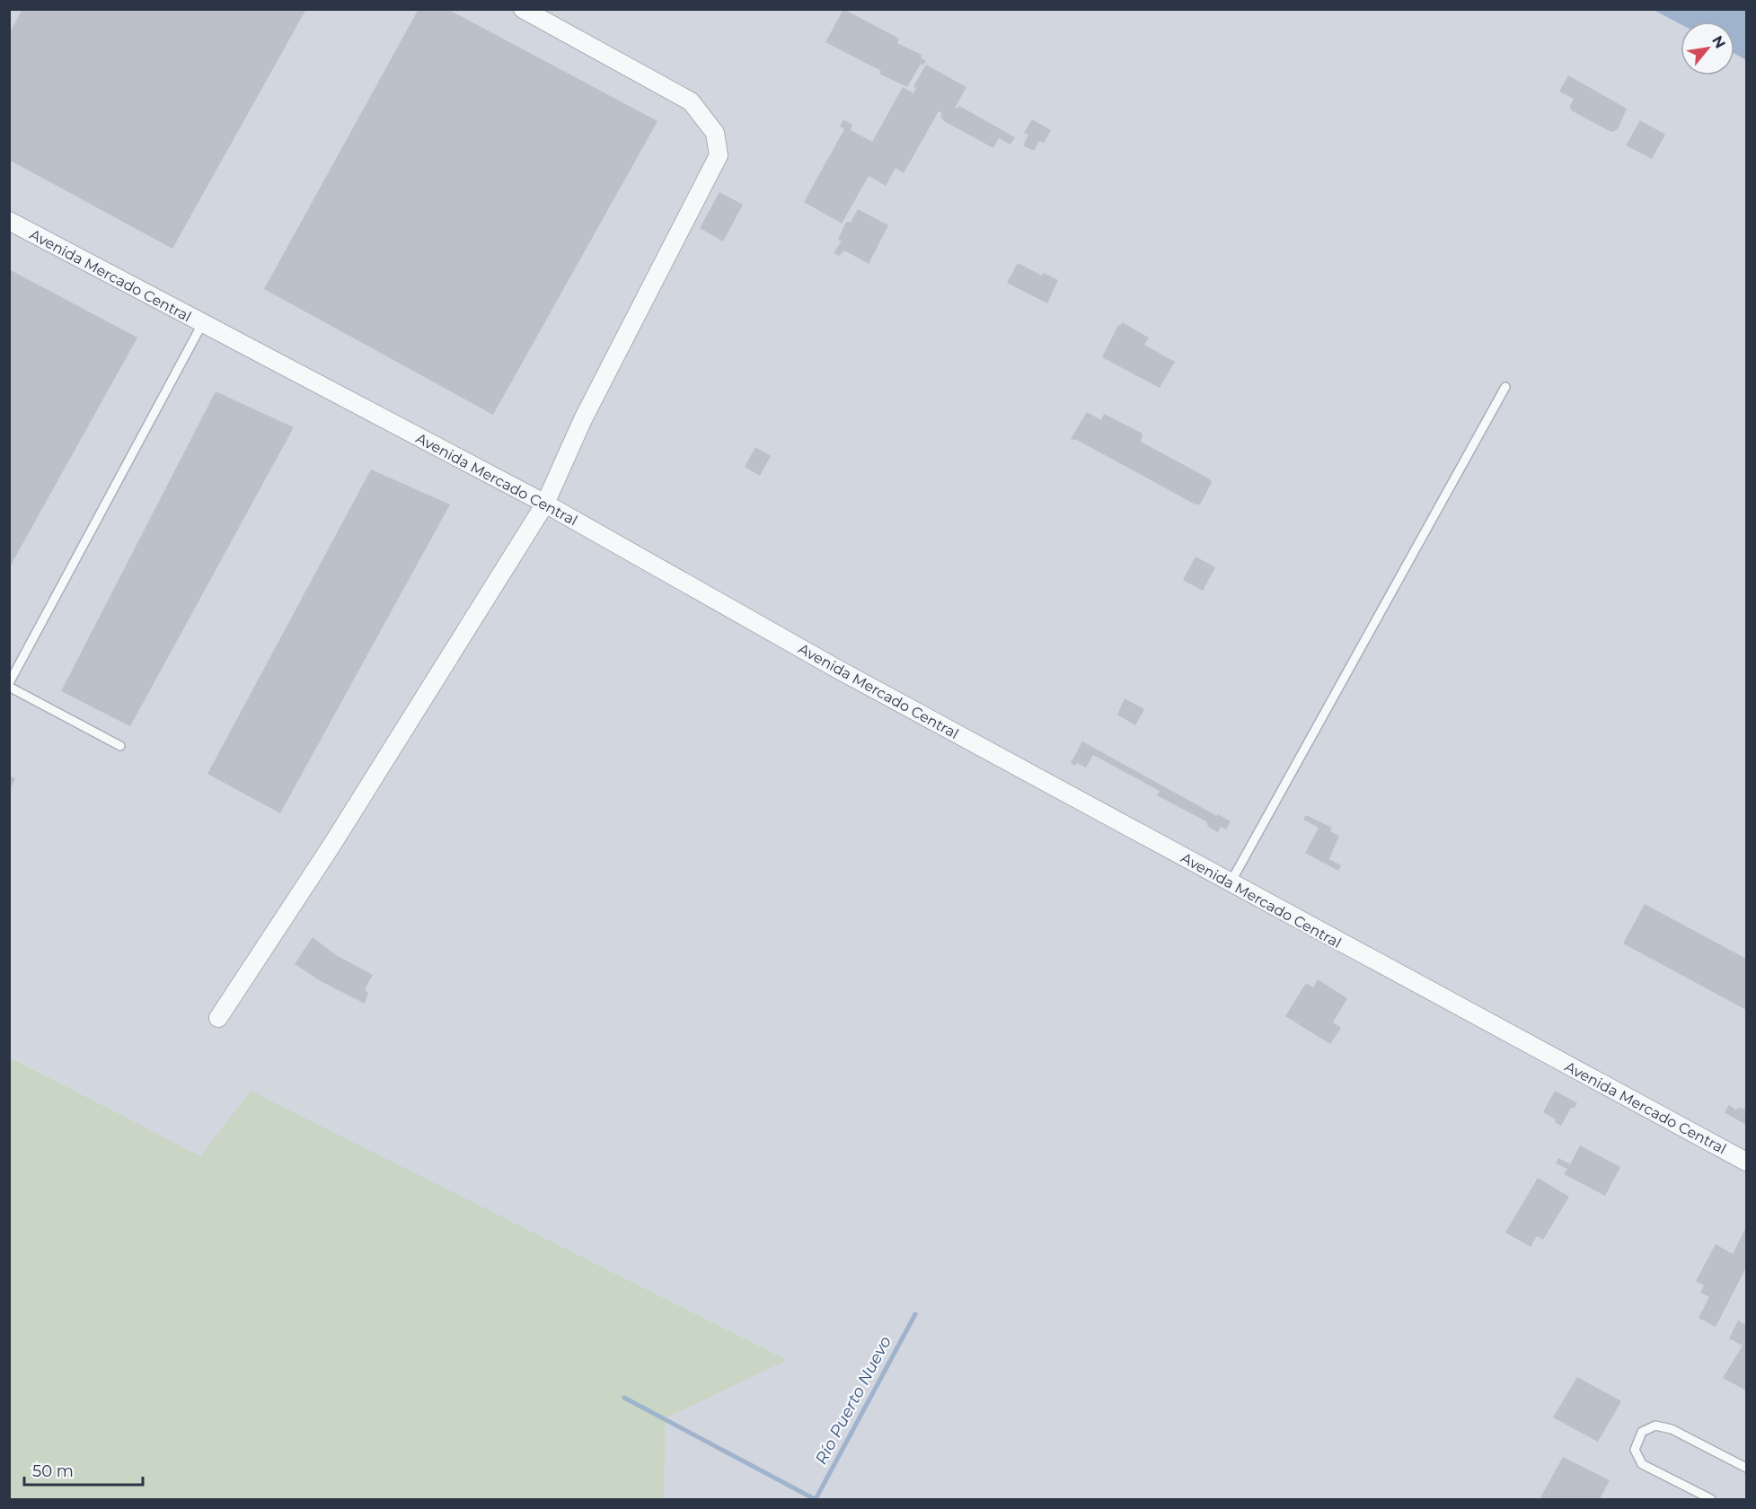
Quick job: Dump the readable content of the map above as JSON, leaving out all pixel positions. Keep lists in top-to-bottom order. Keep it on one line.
{"streets":{"street":["Avenida Mercado Central"]},"water":["Río Puerto Nuevo"],"scale_bar":"50 m","north":"top right"}
